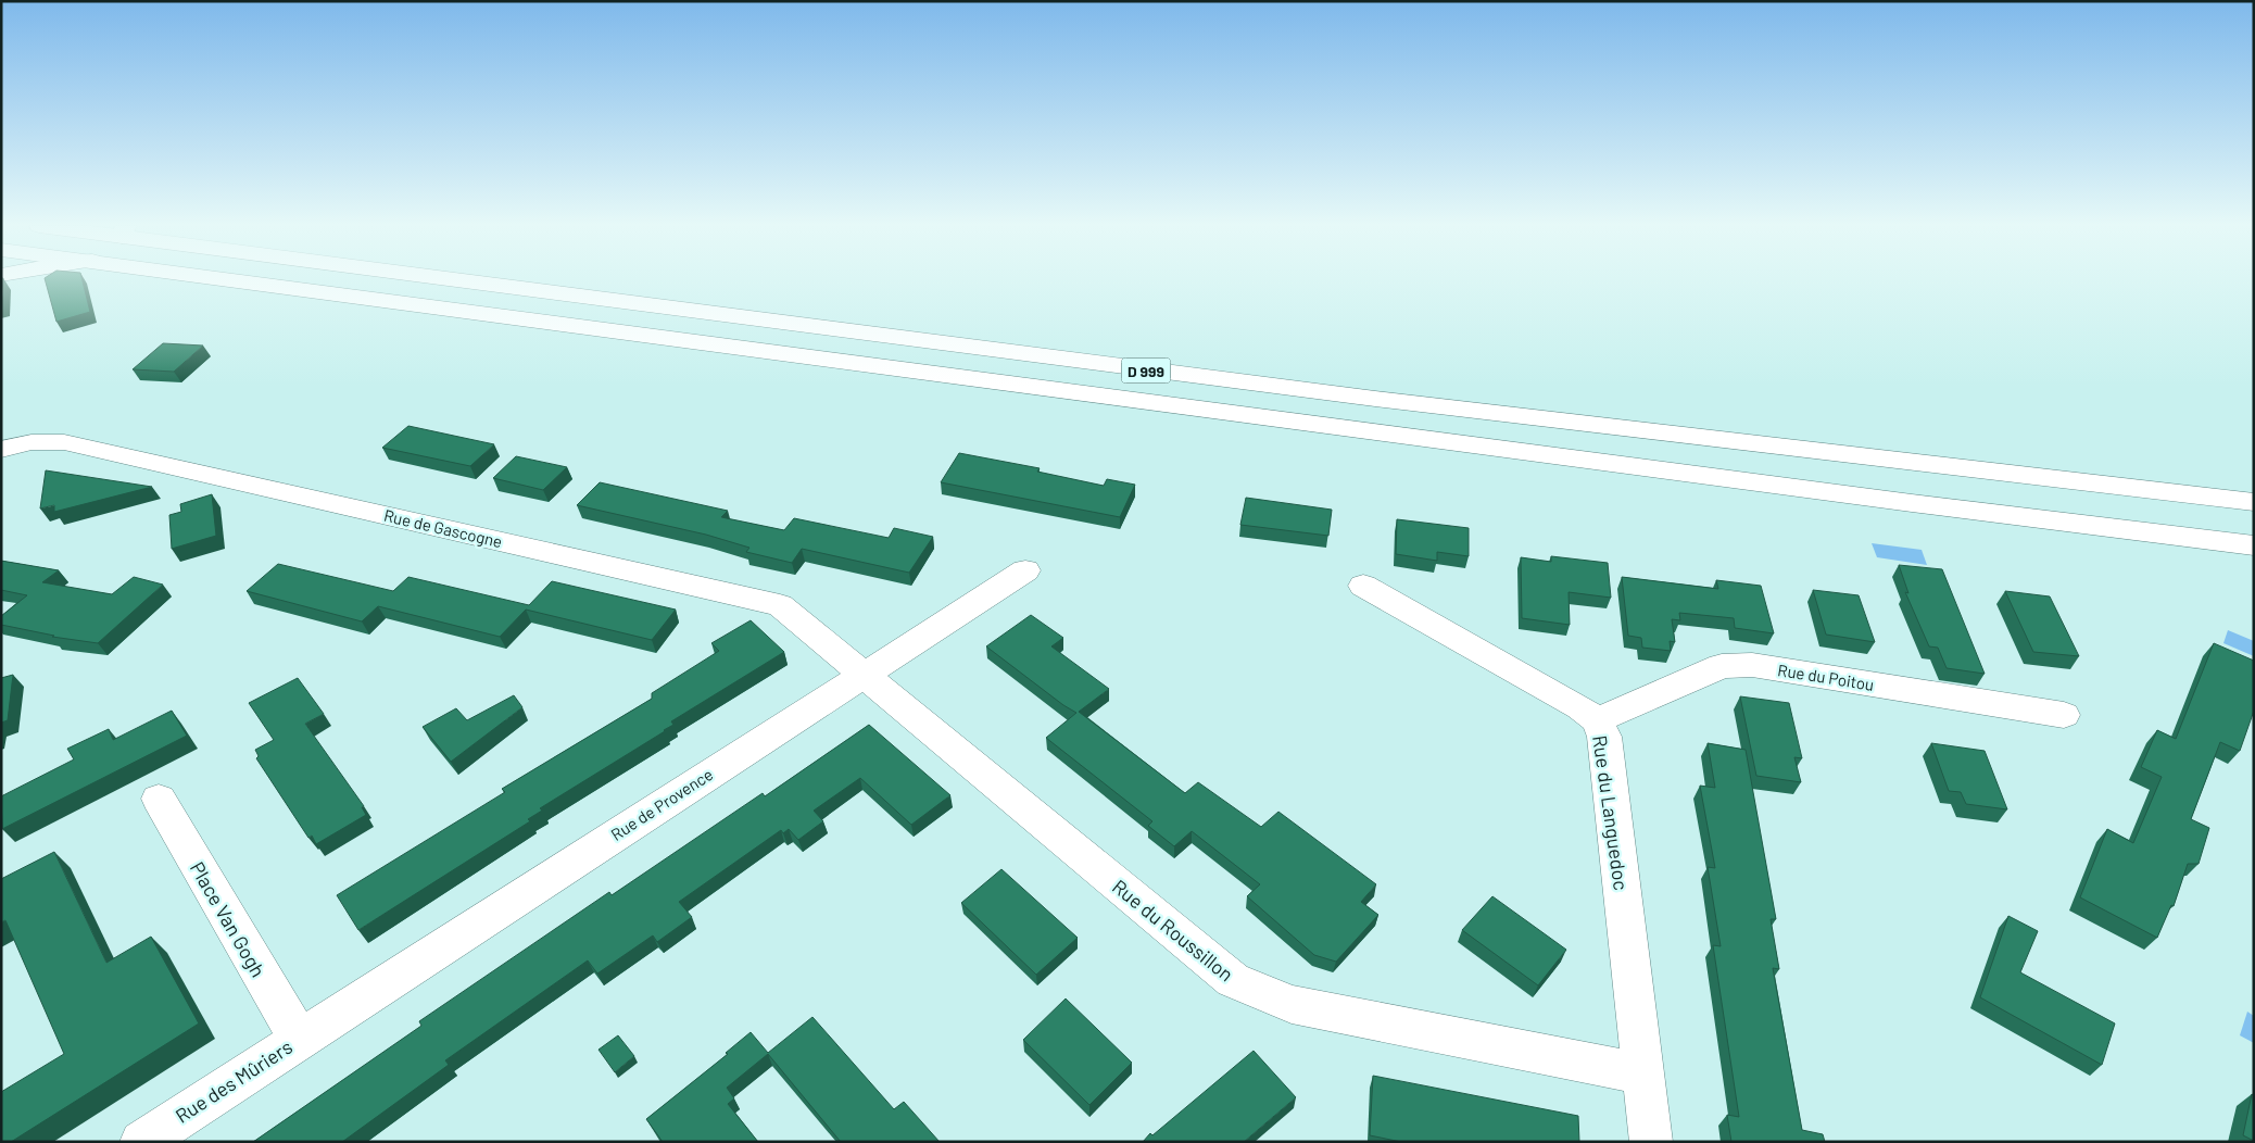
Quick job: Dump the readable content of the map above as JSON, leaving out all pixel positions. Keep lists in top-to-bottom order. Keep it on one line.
{"streets":{"main road":["D 999","Rue de Gascogne","Rue du Poitou","Rue de Provence","Rue du Languedoc","Place Van Gogh","Rue du Roussillon","Rue des Mûriers"]},"crossings":[["Rue de Gascogne","Rue de Provence"],["Rue de Gascogne","Rue du Roussillon"],["Rue du Poitou","Rue du Languedoc"],["Rue de Provence","Place Van Gogh"],["Rue de Provence","Rue du Roussillon"],["Rue de Provence","Rue des Mûriers"],["Rue du Languedoc","Rue du Roussillon"],["Place Van Gogh","Rue des Mûriers"]]}
